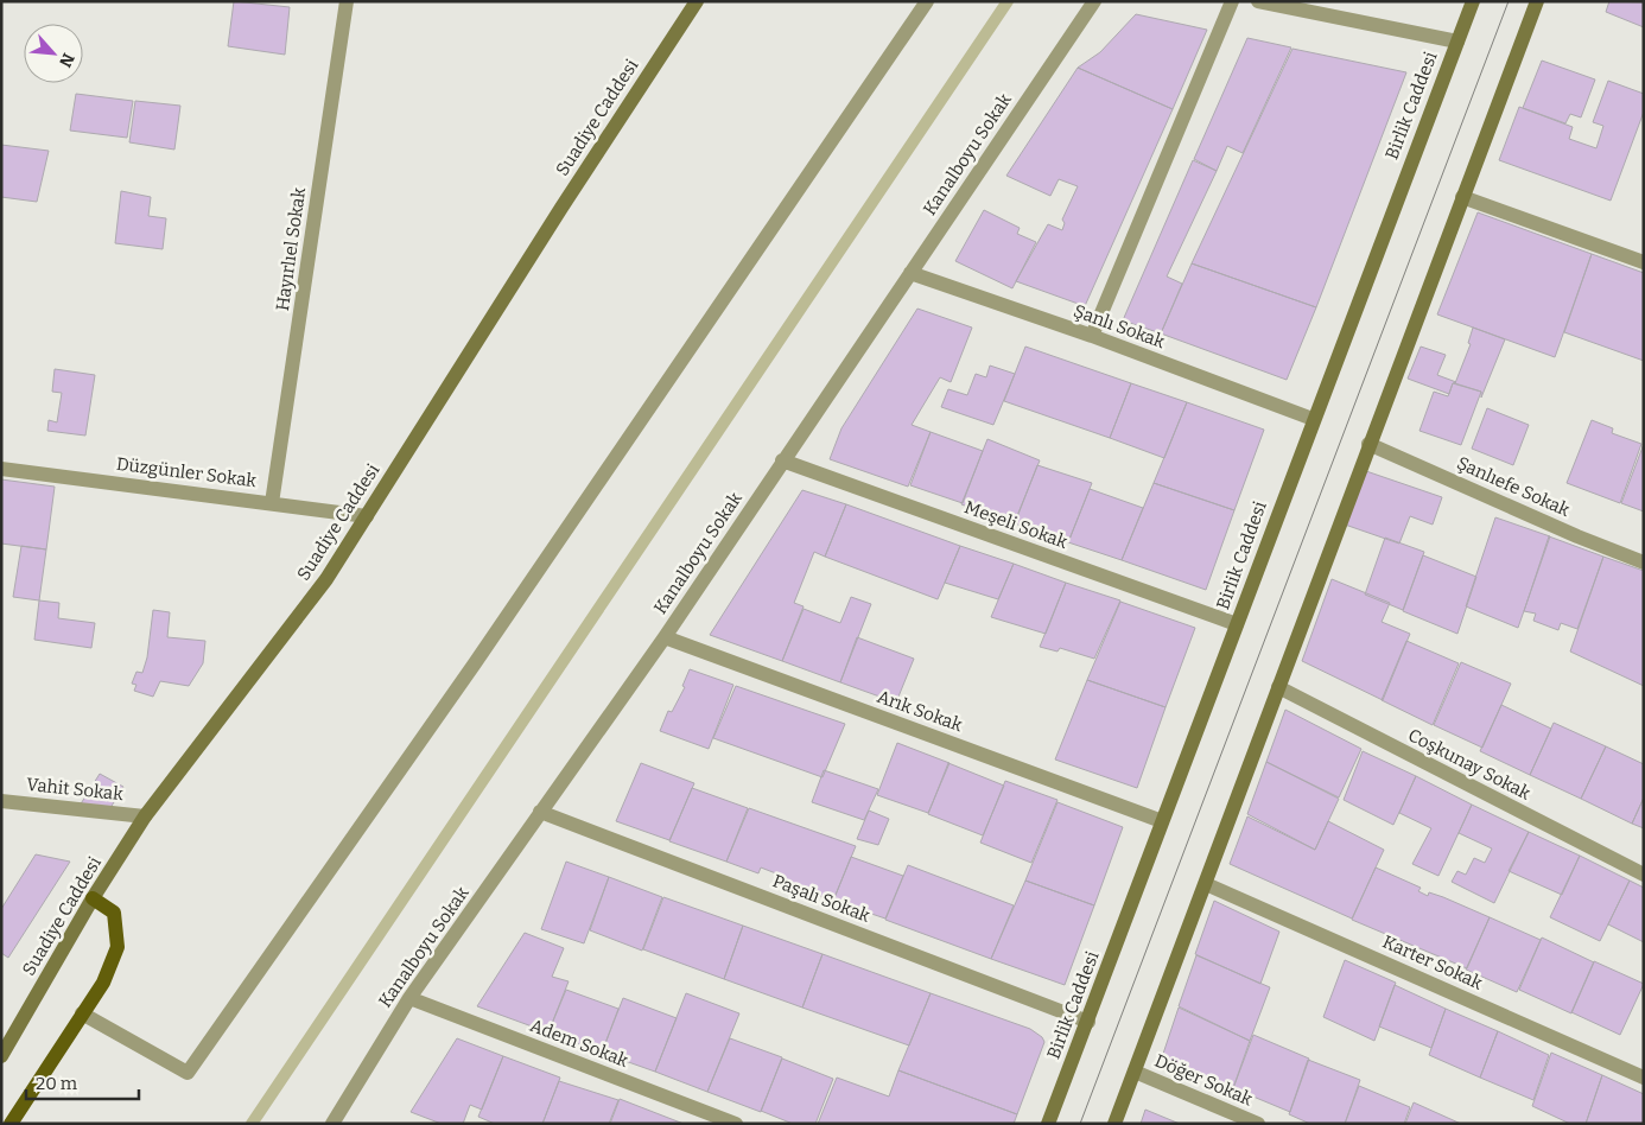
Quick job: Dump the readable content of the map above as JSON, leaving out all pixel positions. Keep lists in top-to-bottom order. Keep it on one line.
{"streets":{"main road":["Birlik Caddesi","Suadiye Caddesi"],"street":["Kanalboyu Sokak","Hayırlıel Sokak","Şanlı Sokak","Düzgünler Sokak","Şanlıefe Sokak","Meşeli Sokak","Arık Sokak","Coşkunay Sokak","Vahit Sokak","Paşalı Sokak","Karter Sokak","Adem Sokak","Döğer Sokak"]},"crossings":[["Birlik Caddesi","Şanlı Sokak"],["Birlik Caddesi","Meşeli Sokak"],["Birlik Caddesi","Arık Sokak"],["Birlik Caddesi","Paşalı Sokak"],["Suadiye Caddesi","Düzgünler Sokak"],["Suadiye Caddesi","Vahit Sokak"],["Kanalboyu Sokak","Şanlı Sokak"],["Kanalboyu Sokak","Meşeli Sokak"],["Kanalboyu Sokak","Arık Sokak"],["Kanalboyu Sokak","Paşalı Sokak"],["Kanalboyu Sokak","Adem Sokak"],["Hayırlıel Sokak","Düzgünler Sokak"]],"scale_bar":"20 m","north":"bottom right"}
